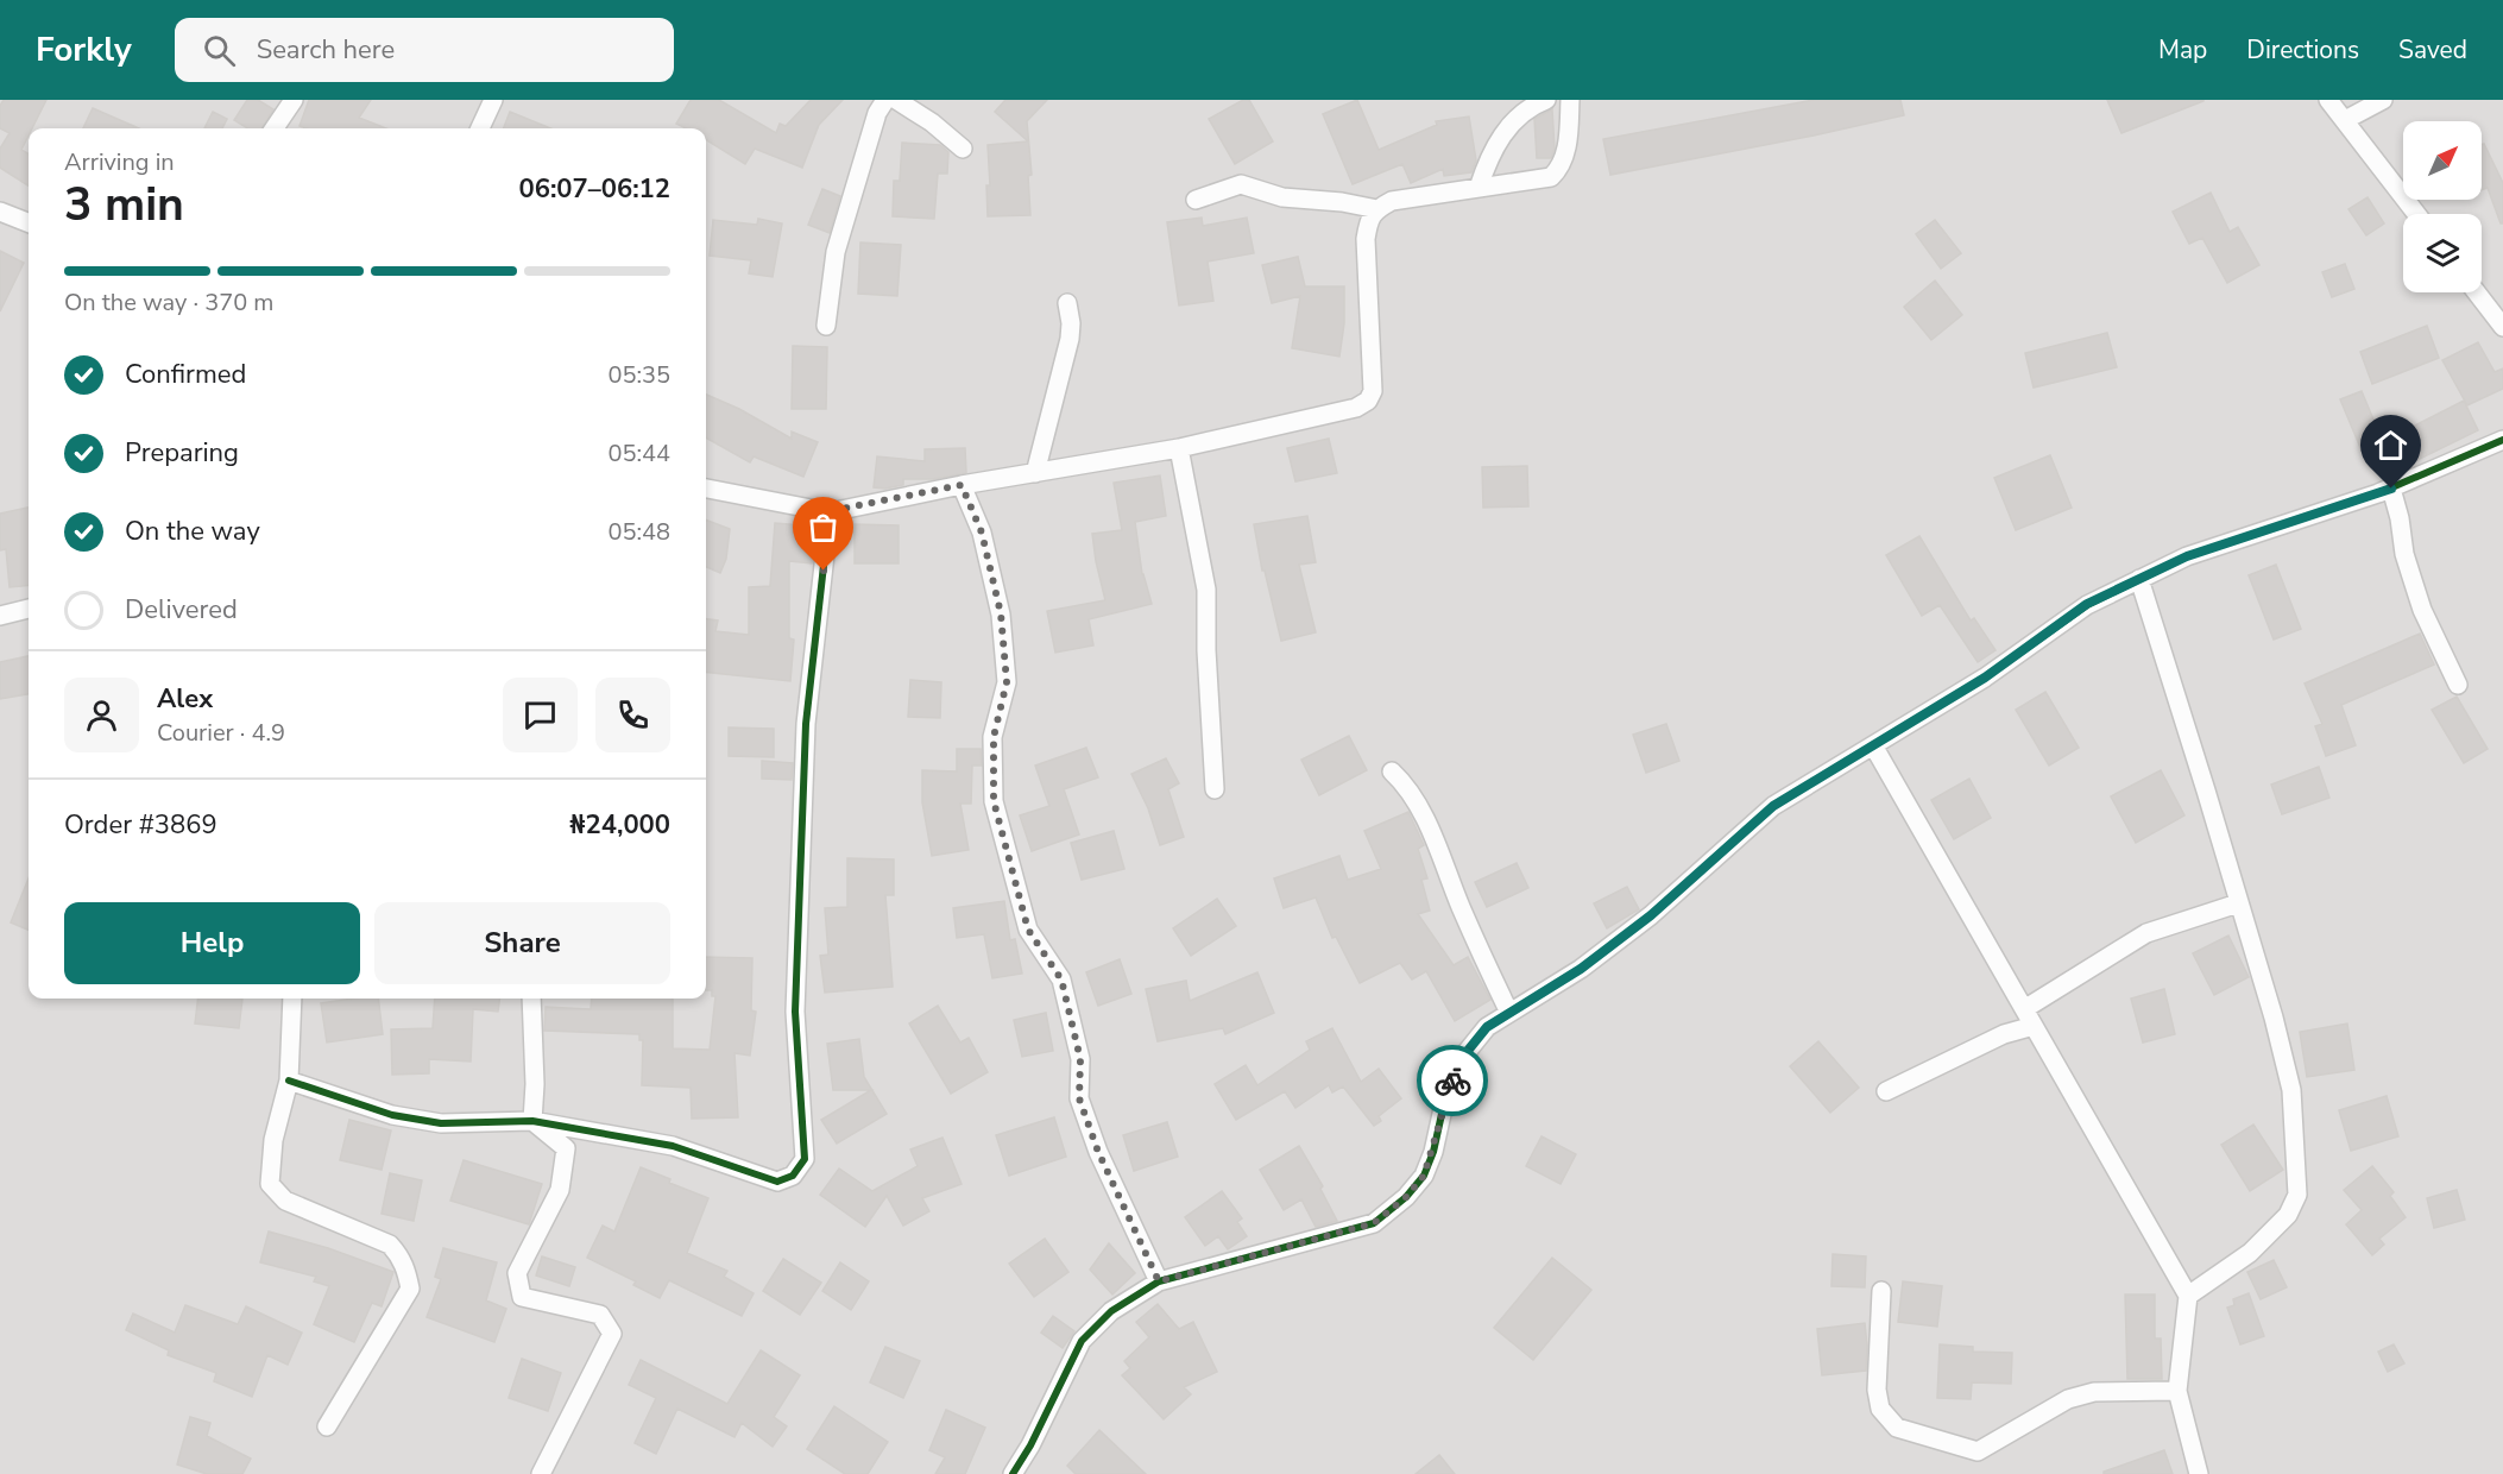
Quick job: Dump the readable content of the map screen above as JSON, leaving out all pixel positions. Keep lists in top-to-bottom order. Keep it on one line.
{"north":"top right","page":{"header":"Forkly","search":"Search here","nav":["Map","Directions","Saved"],"heading":["3 min","Arriving in","06:07–06:12"],"panel":["Alex","Courier · 4.9","Order #3869","₦24,000"],"bar":"On the way · 370 m","list":[["Confirmed","05:35"],["Preparing","05:44"],["On the way","05:48"],"Delivered"],"buttons":["Help","Share"]}}
